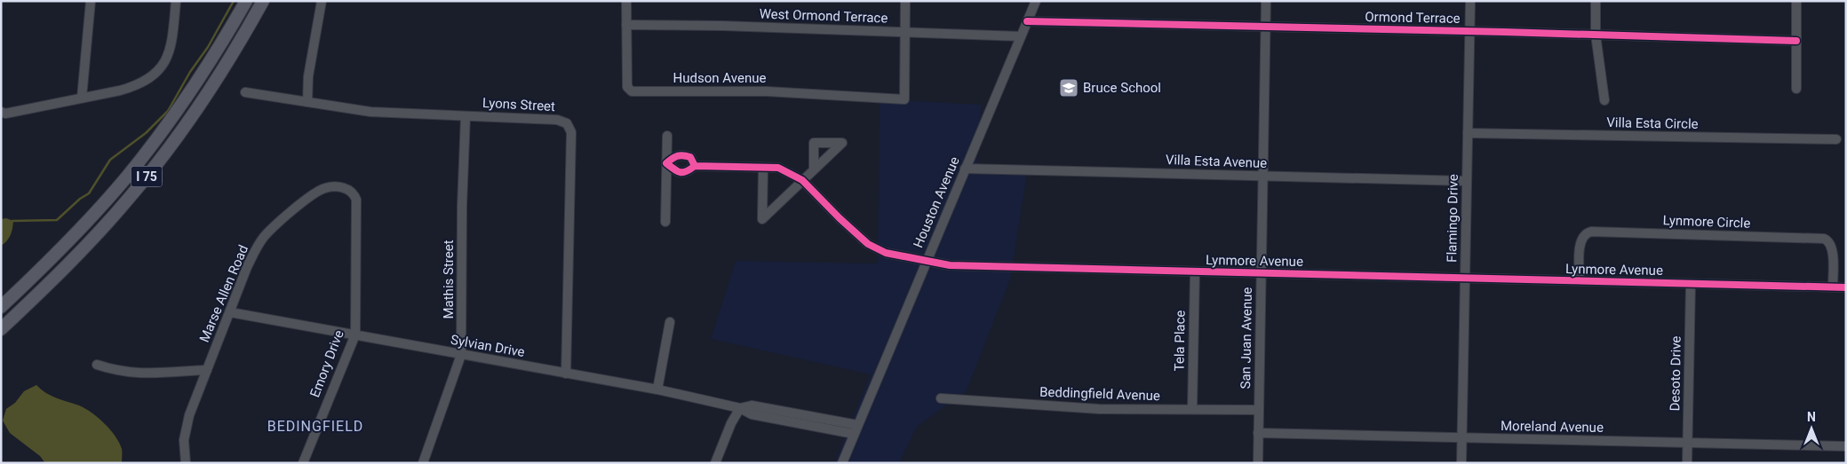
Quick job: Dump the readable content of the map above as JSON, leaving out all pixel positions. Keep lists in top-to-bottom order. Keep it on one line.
{"streets":{"highway":["I 75"],"street":["West Ormond Terrace","Ormond Terrace","Hudson Avenue","Lyons Street","Villa Esta Circle","Villa Esta Avenue","Houston Avenue","Flamingo Drive","Lynmore Circle","Lynmore Avenue","Mathis Street","Marse Allen Road","San Juan Avenue","Tela Place","Sylvian Drive","Emory Drive","Desoto Drive","Beddingfield Avenue","Moreland Avenue"]},"crossings":[["West Ormond Terrace","Hudson Avenue"],["West Ormond Terrace","Houston Avenue"],["Ormond Terrace","Houston Avenue"],["Ormond Terrace","Flamingo Drive"],["Ormond Terrace","San Juan Avenue"],["Lyons Street","Mathis Street"],["Lyons Street","Sylvian Drive"],["Villa Esta Circle","Flamingo Drive"],["Villa Esta Avenue","Houston Avenue"],["Villa Esta Avenue","Flamingo Drive"],["Villa Esta Avenue","San Juan Avenue"],["Houston Avenue","Lynmore Avenue"],["Houston Avenue","Sylvian Drive"],["Flamingo Drive","Lynmore Avenue"],["Flamingo Drive","Moreland Avenue"],["Lynmore Circle","Lynmore Avenue"],["Lynmore Avenue","San Juan Avenue"],["Lynmore Avenue","Tela Place"],["Lynmore Avenue","Desoto Drive"],["Mathis Street","Sylvian Drive"],["Marse Allen Road","Sylvian Drive"],["Marse Allen Road","Emory Drive"],["San Juan Avenue","Beddingfield Avenue"],["San Juan Avenue","Moreland Avenue"],["Tela Place","Beddingfield Avenue"],["Sylvian Drive","Emory Drive"],["Desoto Drive","Moreland Avenue"]],"districts":["BEDINGFIELD"],"places":{"school or university":["Bruce School"]},"north":"top"}
